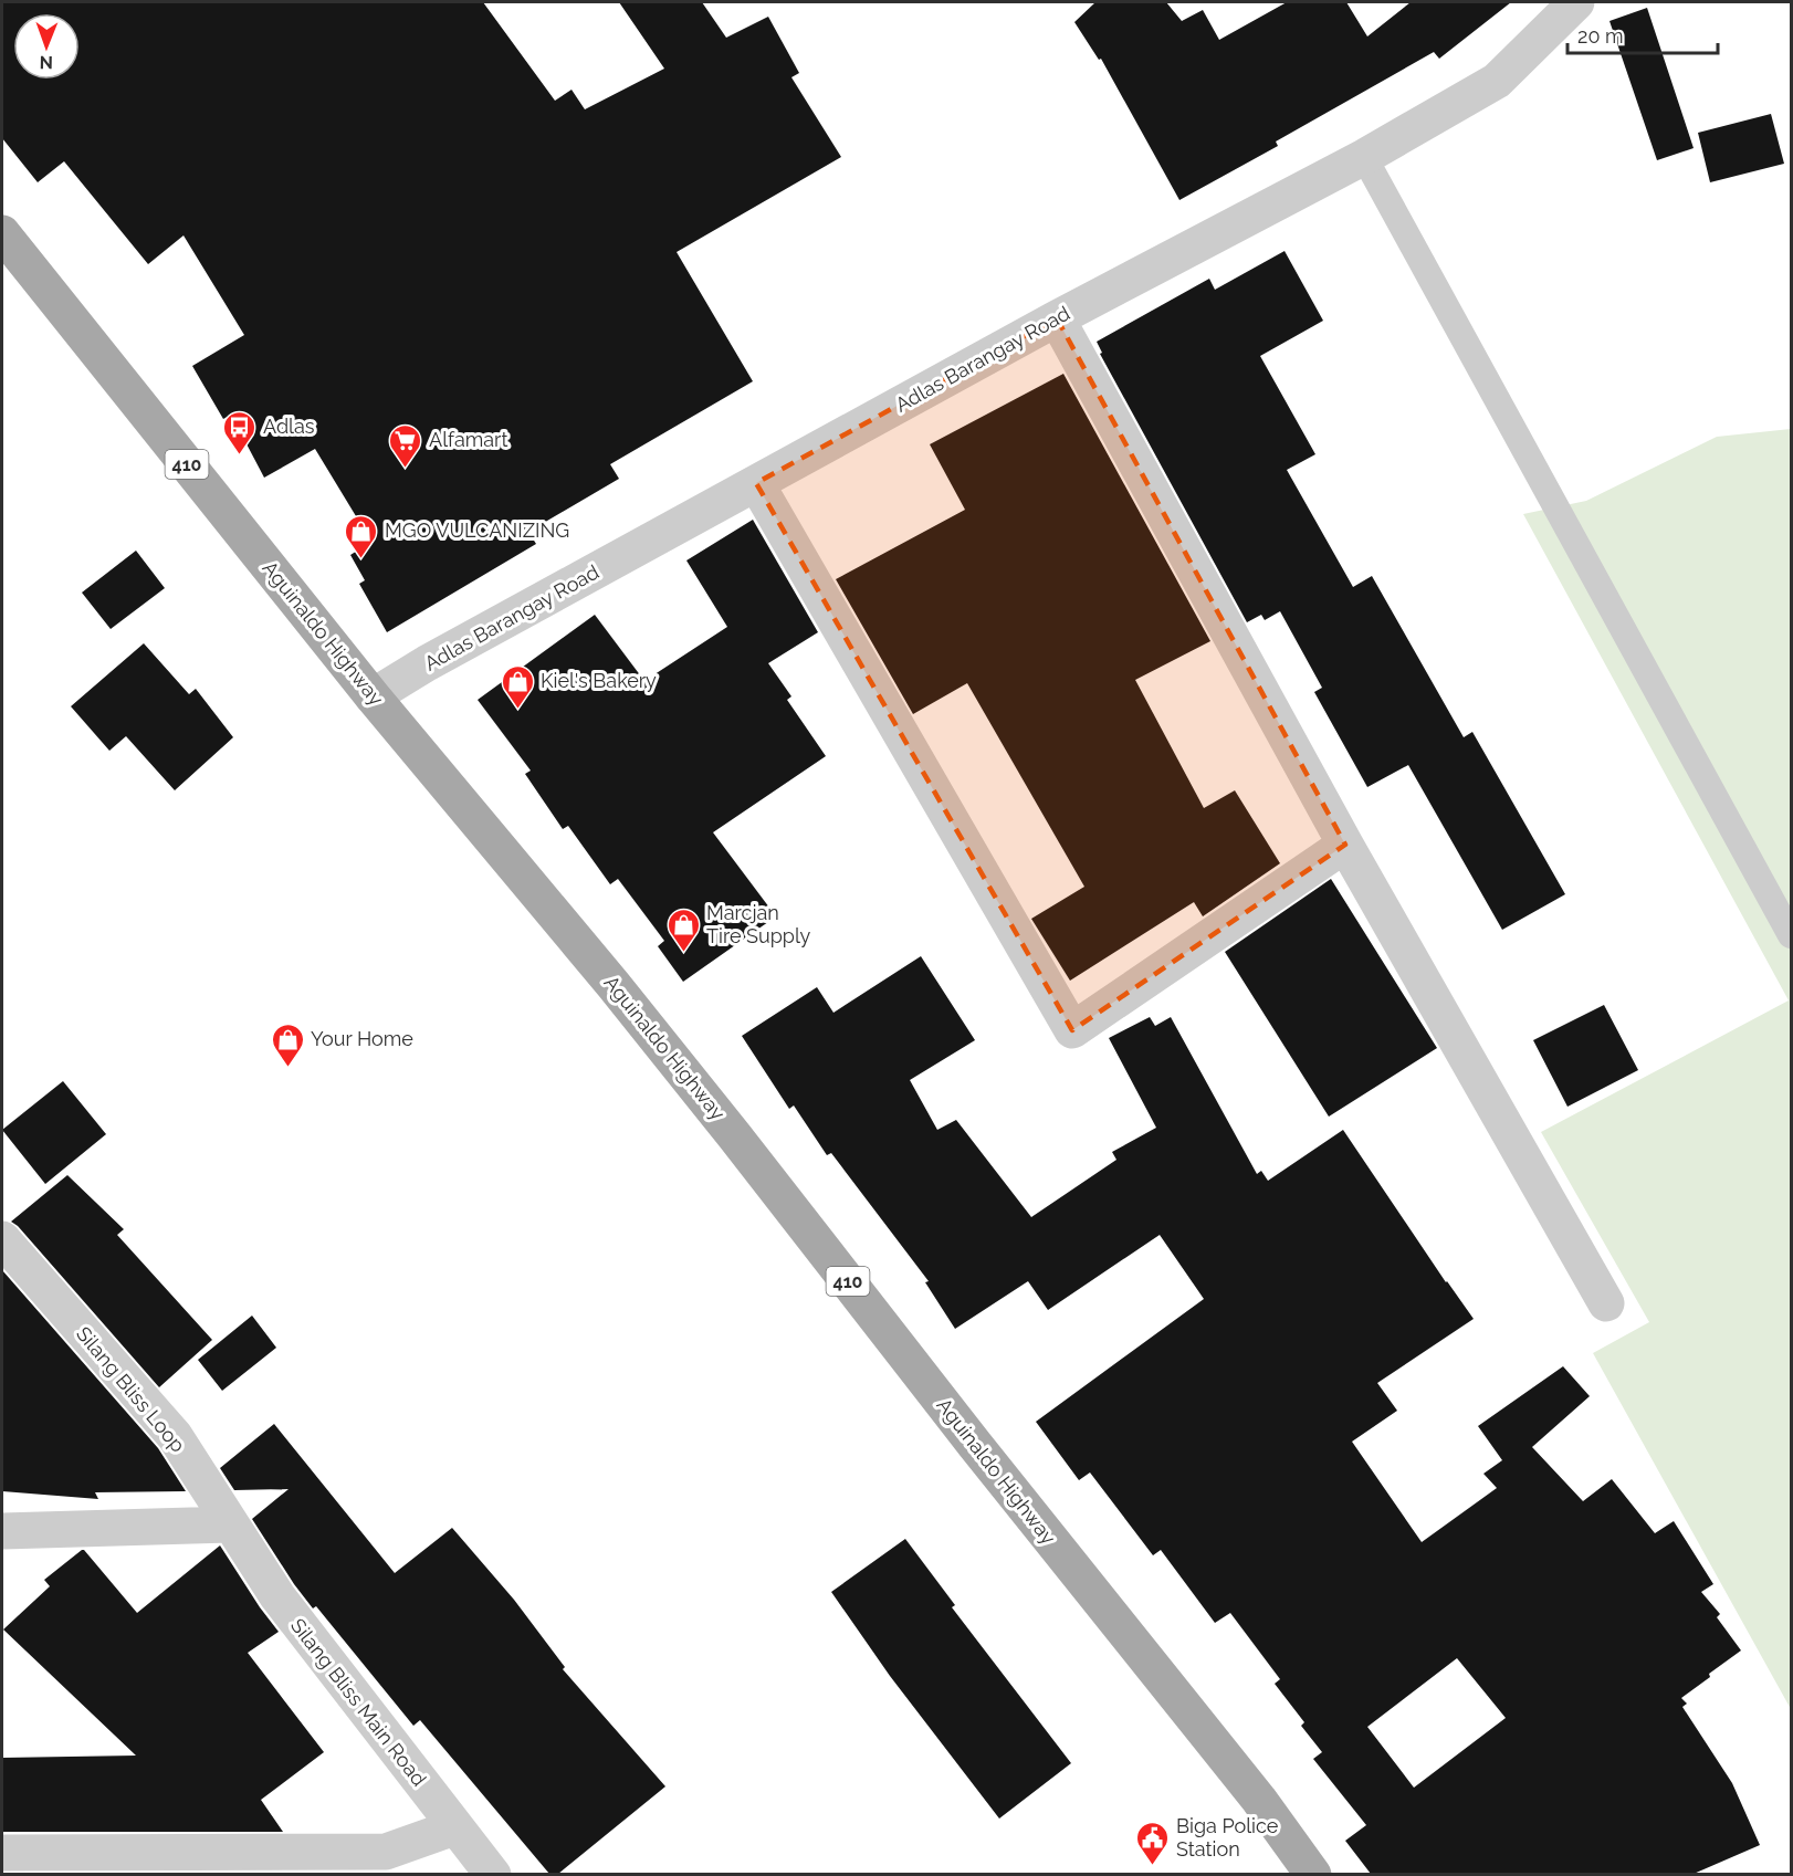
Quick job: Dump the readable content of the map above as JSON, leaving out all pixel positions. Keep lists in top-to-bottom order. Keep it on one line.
{"streets":{"main road":["410","Aguinaldo Highway"],"street":["Adlas Barangay Road","Silang Bliss Loop","Silang Bliss Main Road"]},"crossings":[["Adlas Barangay Road","Aguinaldo Highway"],["Silang Bliss Loop","Silang Bliss Main Road"]],"places":{"bus stop":["Adlas"],"supermarket":["Alfamart"],"shop":["MGO VULCANIZING","Kiel's Bakery","Marcjan Tire Supply","Your Home"],"public building":["Biga Police Station"]},"scale_bar":"20 m","north":"bottom"}
